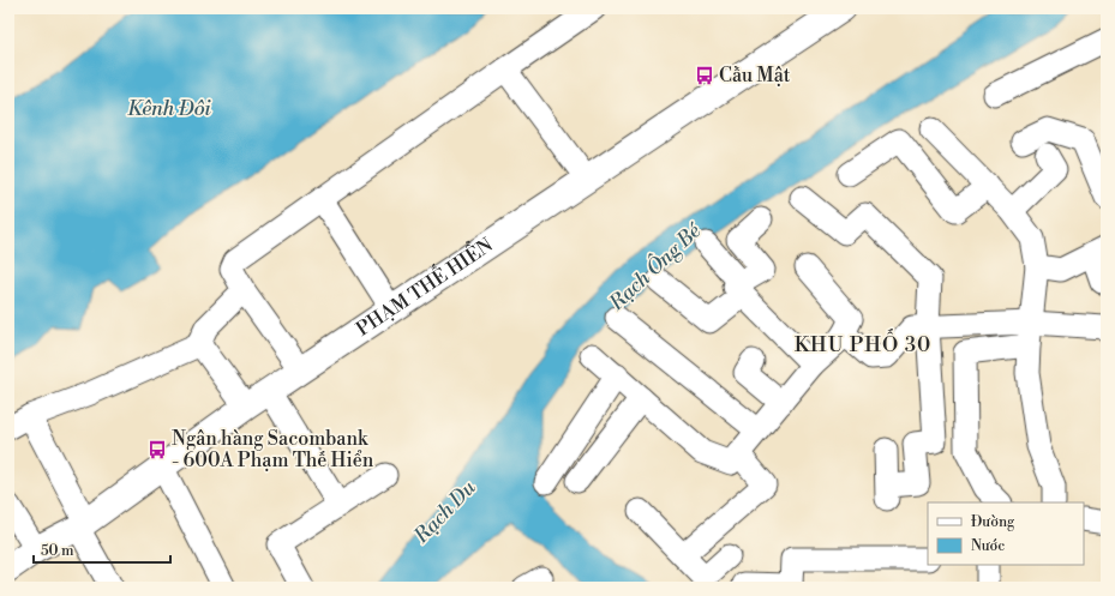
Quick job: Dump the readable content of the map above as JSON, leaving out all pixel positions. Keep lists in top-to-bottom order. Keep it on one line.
{"streets":{"main road":["PHẠM THẾ HIỂN"]},"districts":["KHU PHỐ 30"],"water":["Kênh Đôi","Rạch Ông Bé","Rạch Du"],"places":{"bus stop":["Cầu Mật","Ngân hàng Sacombank - 600A Phạm Thế Hiển"]},"legend":["Đường","Nước"],"scale_bar":"50 m"}
